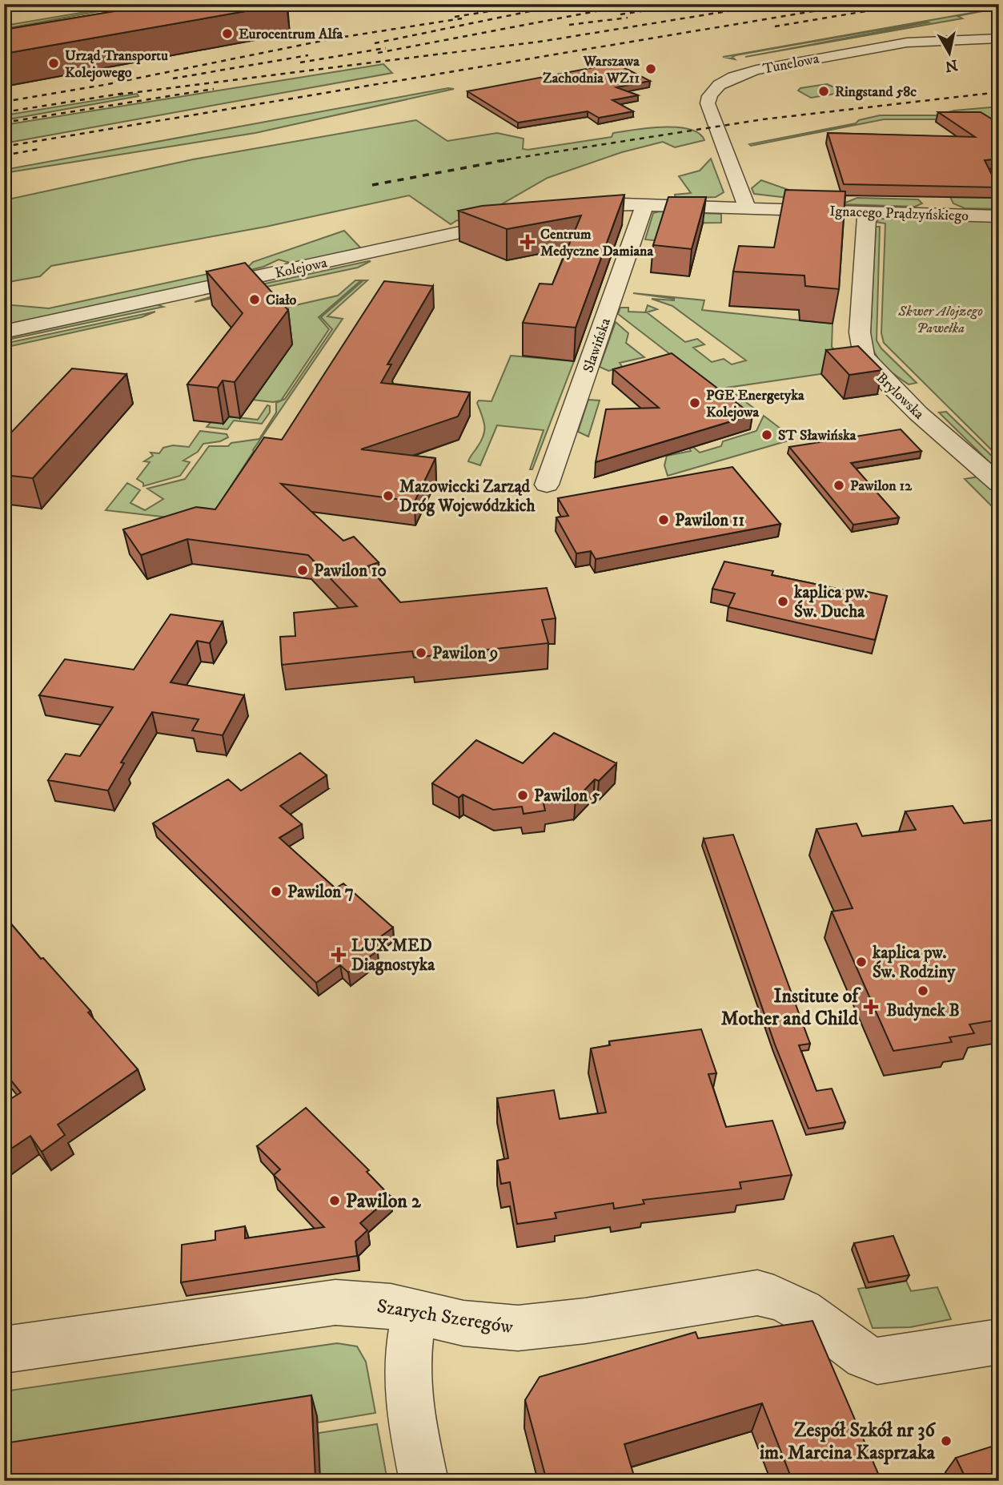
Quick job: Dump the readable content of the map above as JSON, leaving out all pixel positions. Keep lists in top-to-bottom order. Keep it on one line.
{"streets":{"street":["Tunelowa","Ignacego Prądzyńskiego","Kolejowa","Sławińska","Brylowska","Szarych Szeregów"]},"crossings":[["Tunelowa","Ignacego Prądzyńskiego"],["Ignacego Prądzyńskiego","Sławińska"],["Ignacego Prądzyńskiego","Brylowska"]],"parks":["Skwer Alojzego Pawełka"],"places":{"other":["Eurocentrum Alfa","Urząd Transportu Kolejowego","Warszawa Zachodnia WZ11","Ringstand 58c","Ciało","PGE Energetyka Kolejowa","ST Sławińska","Pawilon 12","Mazowiecki Zarząd Dróg Wojewódzkich","Pawilon 11","Pawilon 10","kaplica pw. Św. Ducha","Pawilon 9","Pawilon 5","Pawilon 7","kaplica pw. Św. Rodziny","Budynek B","Pawilon 2","Zespół Szkół nr 36 im. Marcina Kasprzaka"],"health":["Centrum Medyczne Damiana","LUX MED Diagnostyka","Institute of Mother and Child"]},"north":"bottom"}
